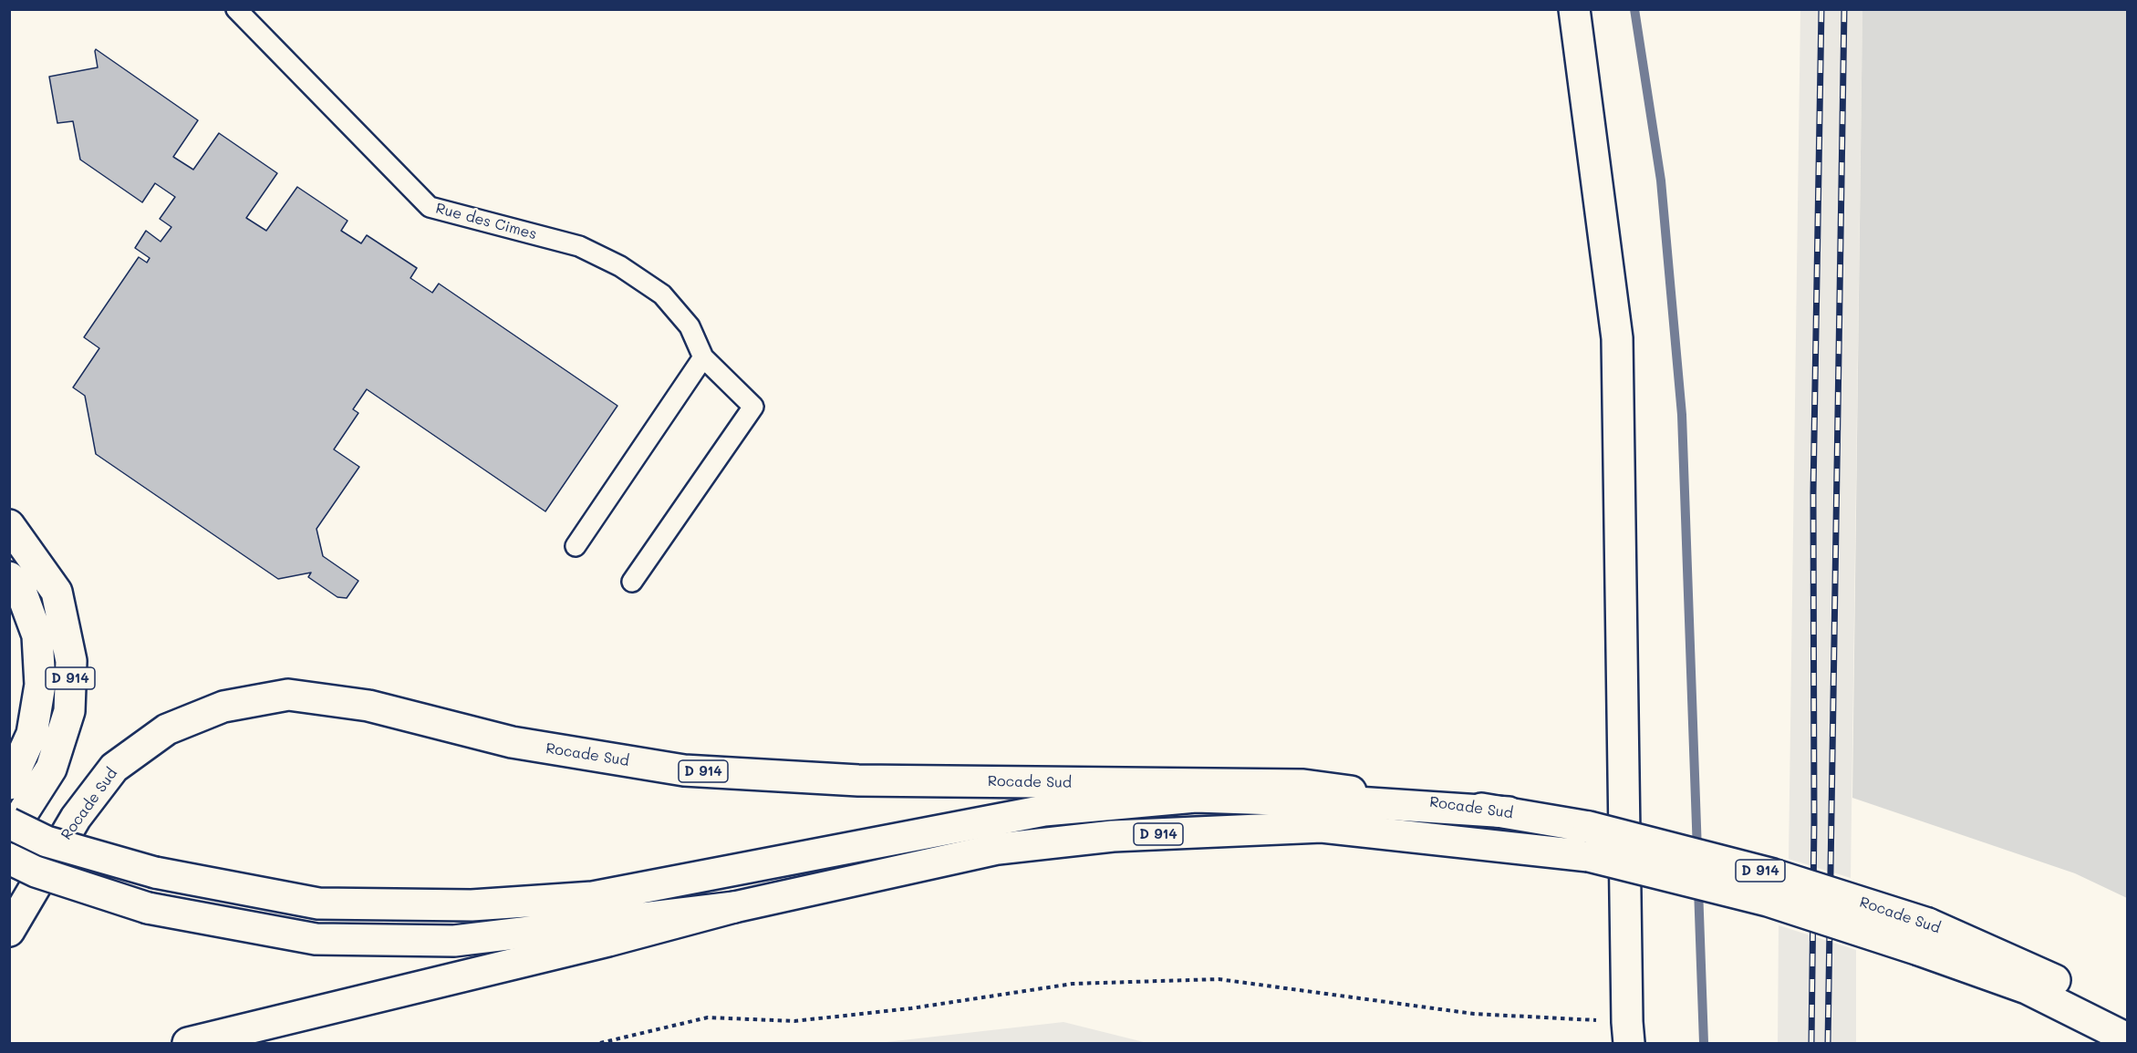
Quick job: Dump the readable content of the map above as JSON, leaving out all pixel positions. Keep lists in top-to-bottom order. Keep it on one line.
{"streets":{"main road":["D 914","Rocade Sud"],"lane":["Rue des Cimes"]},"crossings":[["D 914","Rocade Sud"]]}
